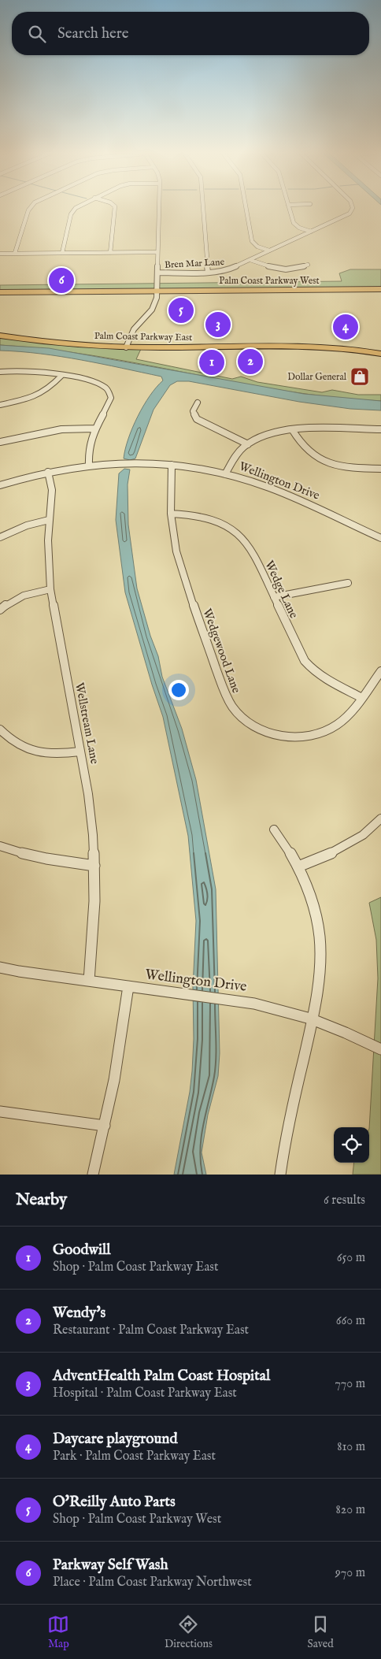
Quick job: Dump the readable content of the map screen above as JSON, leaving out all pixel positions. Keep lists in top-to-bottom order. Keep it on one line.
{"streets":{"main road":["Palm Coast Parkway West","Palm Coast Parkway East"],"street":["Bren Mar Lane","Wellington Drive","Wedge Lane","Wedgewood Lane","Wellstream Lane"]},"crossings":[["Wellington Drive","Wedgewood Lane"],["Wellington Drive","Wellstream Lane"],["Wedge Lane","Wedgewood Lane"]],"places":{"shop":["Dollar General"]},"page":{"search":"Search here","pins":["6","5","3","4","2","1"],"heading":["Nearby","6 results"],"list":[{"mark":"1","name":"Goodwill","note":"Shop · Palm Coast Parkway East","value":"650 m"},{"mark":"2","name":"Wendy's","note":"Restaurant · Palm Coast Parkway East","value":"660 m"},{"mark":"3","name":"AdventHealth Palm Coast Hospital","note":"Hospital · Palm Coast Parkway East","value":"770 m"},{"mark":"4","name":"Daycare playground","note":"Park · Palm Coast Parkway East","value":"810 m"},{"mark":"5","name":"O'Reilly Auto Parts","note":"Shop · Palm Coast Parkway West","value":"820 m"},{"mark":"6","name":"Parkway Self Wash","note":"Place · Palm Coast Parkway Northwest","value":"970 m"}],"nav":["Map","Directions","Saved"]}}
